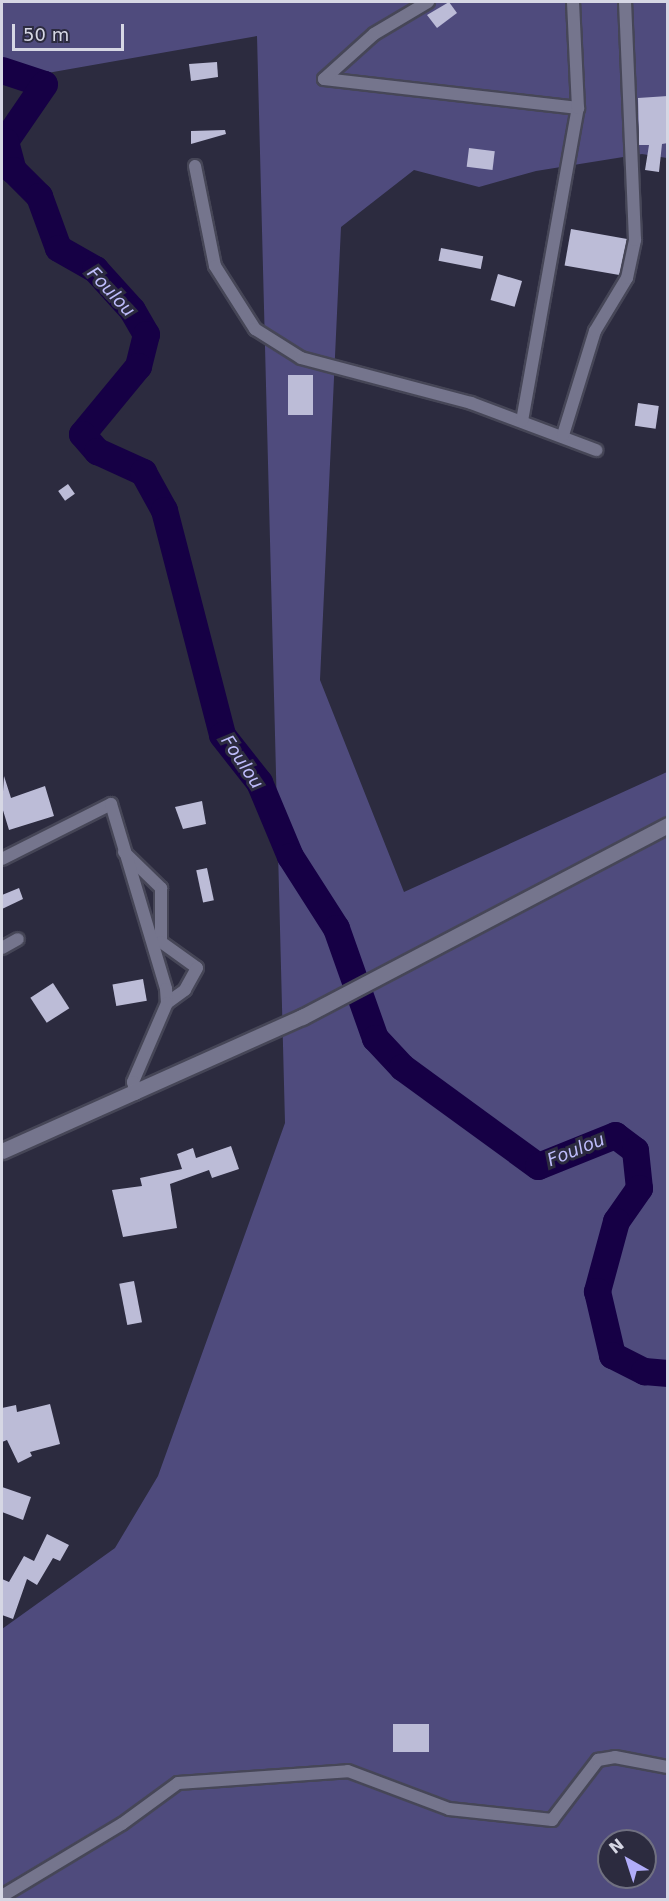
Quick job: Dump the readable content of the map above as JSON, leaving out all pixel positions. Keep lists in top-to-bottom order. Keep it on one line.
{"water":["Foulou"],"scale_bar":"50 m","north":"top left"}
